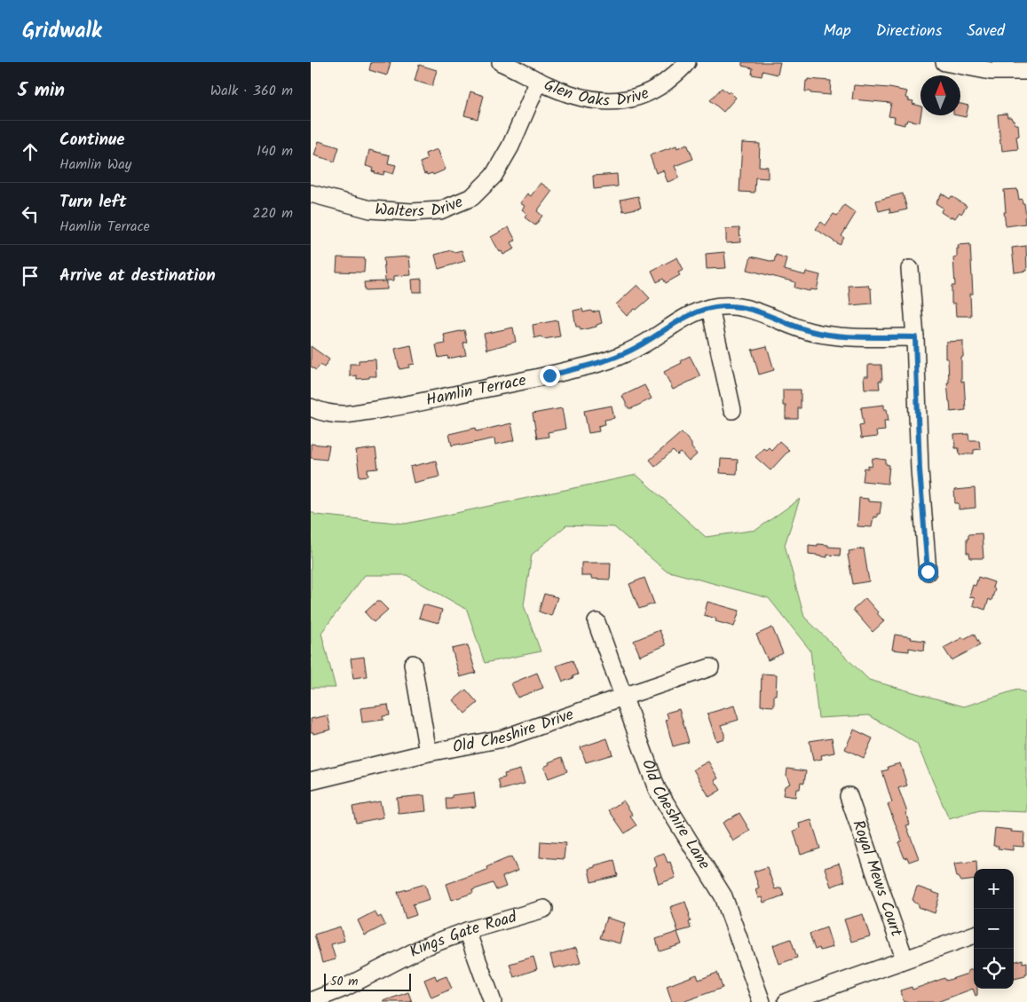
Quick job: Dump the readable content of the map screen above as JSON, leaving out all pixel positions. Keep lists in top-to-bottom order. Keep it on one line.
{"streets":{"street":["Glen Oaks Drive","Walters Drive","Hamlin Terrace","Old Cheshire Drive","Old Cheshire Lane","Royal Mews Court","Kings Gate Road"]},"crossings":[["Glen Oaks Drive","Walters Drive"],["Old Cheshire Drive","Old Cheshire Lane"]],"scale_bar":"50 m","north":"top","page":{"header":"Gridwalk","nav":["Map","Directions","Saved"],"heading":["5 min","Walk · 360 m"],"list":[["Continue","Hamlin Way","140 m"],["Turn left","Hamlin Terrace","220 m"],"Arrive at destination"],"map_buttons":["+","−"],"scale":"50 m"}}
